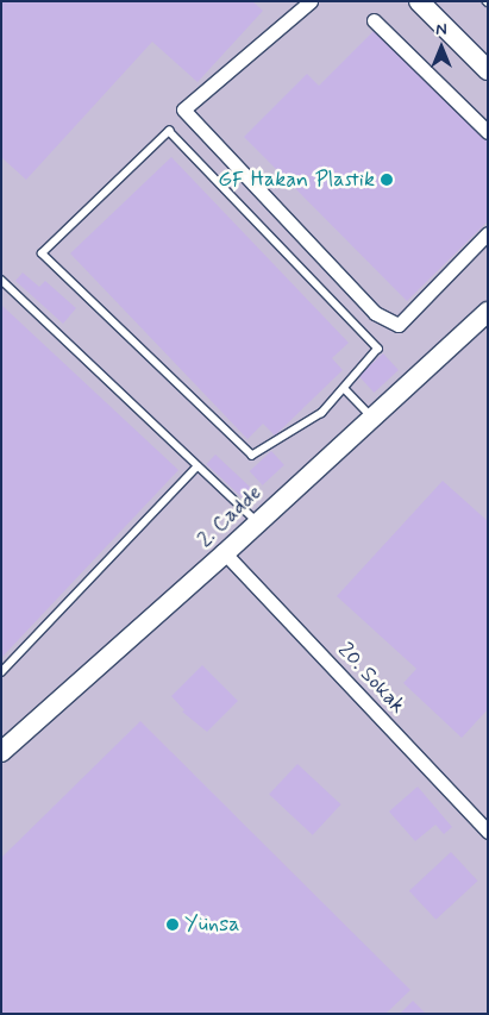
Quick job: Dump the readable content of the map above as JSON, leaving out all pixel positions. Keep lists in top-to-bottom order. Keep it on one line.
{"streets":{"street":["2. Cadde","20. Sokak"]},"crossings":[["2. Cadde","20. Sokak"]],"places":["GF Hakan Plastik","Yünsa"],"north":"top"}
